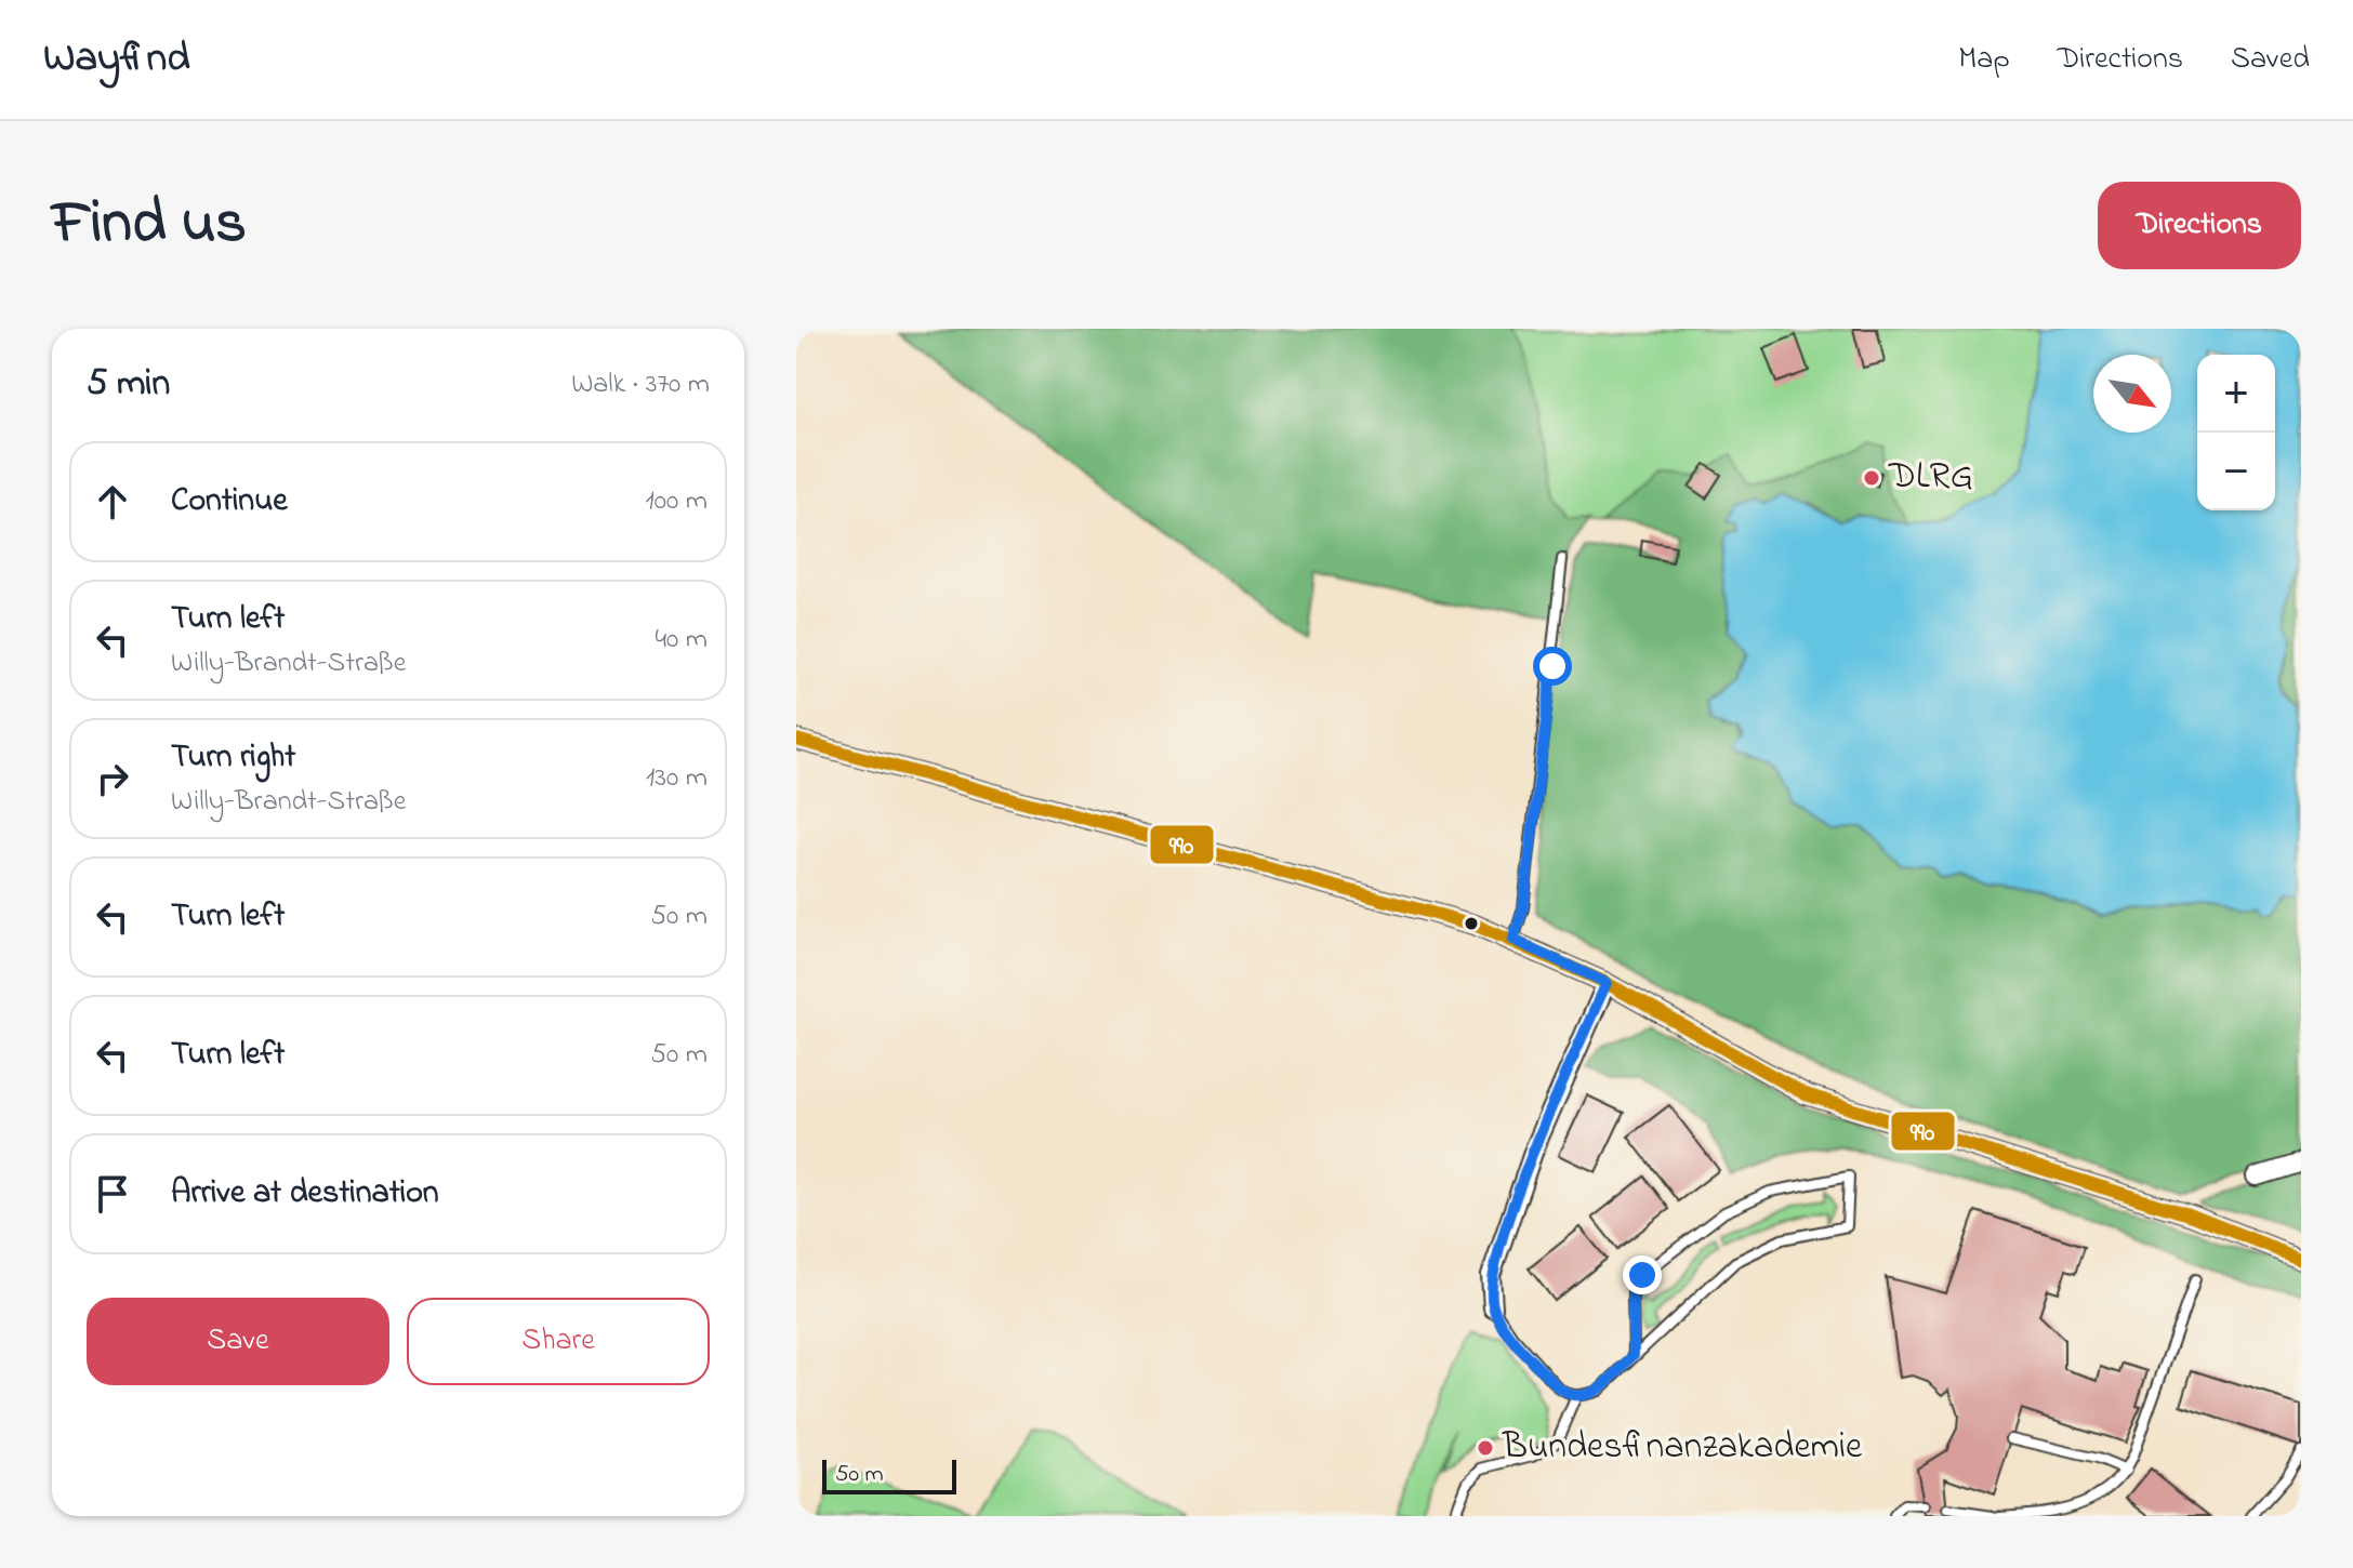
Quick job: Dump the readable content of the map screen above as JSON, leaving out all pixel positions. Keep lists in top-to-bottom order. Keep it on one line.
{"places":["DLRG","Bundesfinanzakademie"],"lines":["transit line 990"],"scale_bar":"50 m","north":"bottom right","page":{"header":"Wayfind","nav":["Map","Directions","Saved"],"title":"Find us","buttons":["Directions",["Save","Share"]],"heading":["5 min","Walk · 370 m"],"map_buttons":["+","−"],"list":[["Continue","100 m"],["Turn left","Willy-Brandt-Straße","40 m"],["Turn right","Willy-Brandt-Straße","130 m"],["Turn left","50 m"],["Turn left","50 m"],"Arrive at destination"],"scale":"50 m"}}
